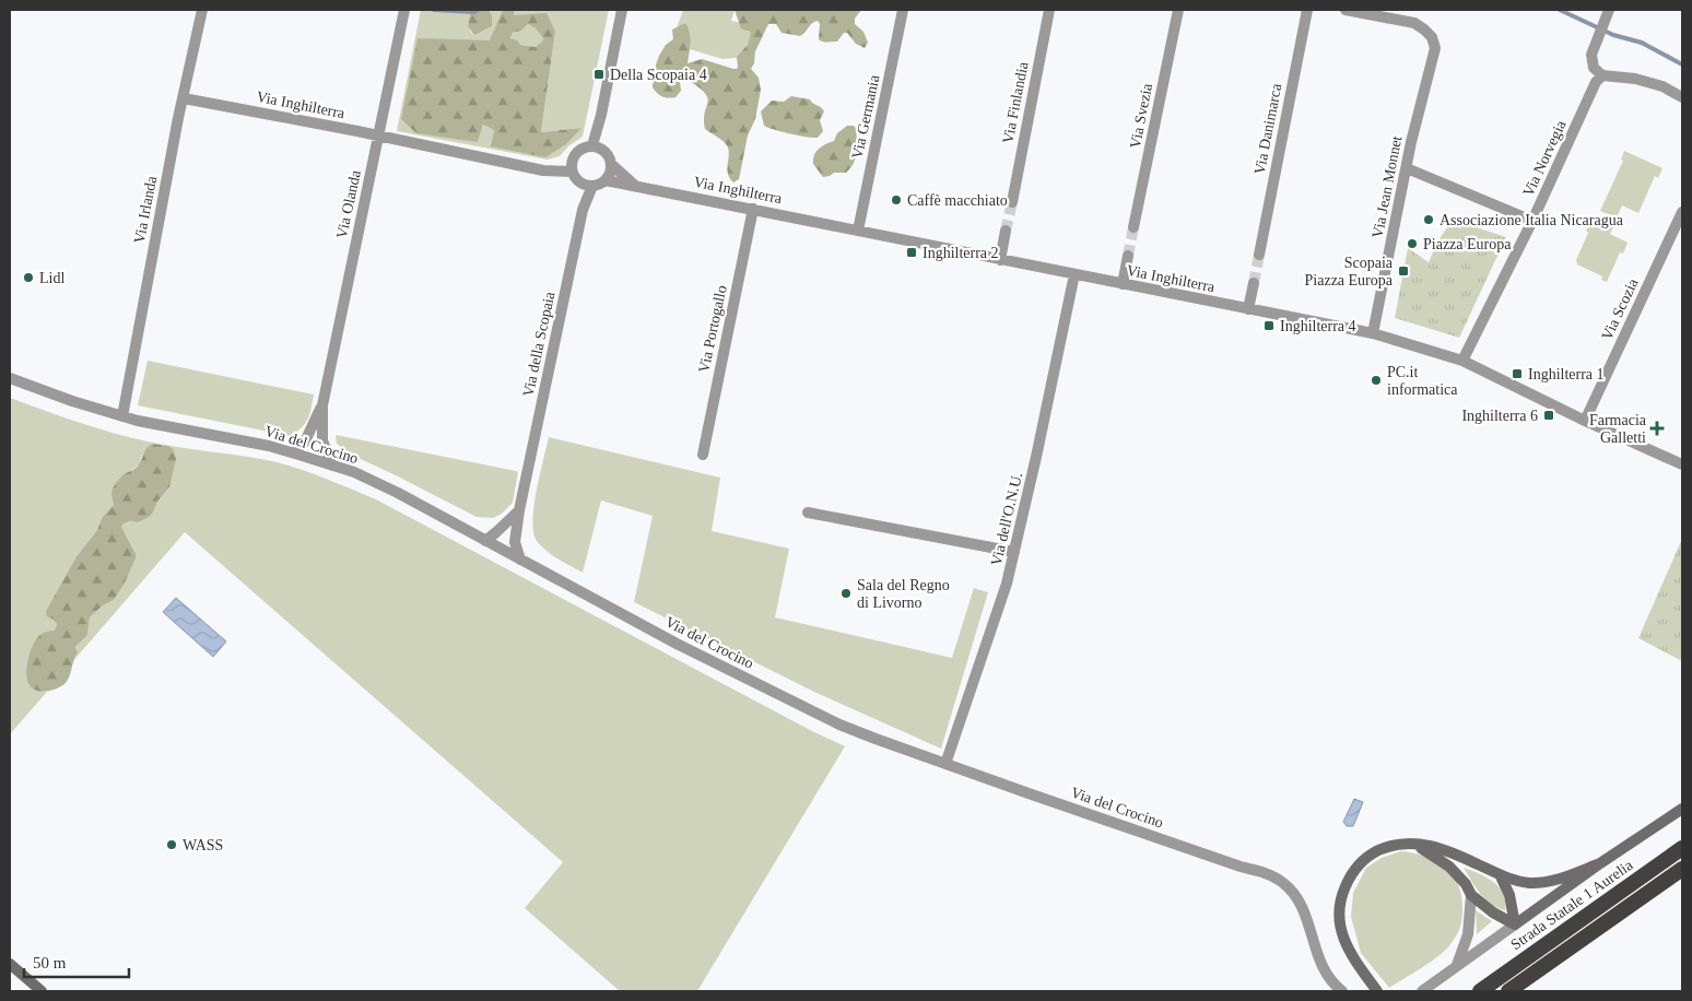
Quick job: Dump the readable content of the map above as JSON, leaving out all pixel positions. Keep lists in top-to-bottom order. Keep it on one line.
{"streets":{"highway":["Strada Statale 1 Aurelia"],"street":["Via Finlandia","Via Inghilterra","Via Svezia","Via Germania","Via Danimarca","Via Norvegia","Via Jean Monnet","Via Olanda","Via Irlanda","Via Scozia","Via Portogallo","Via della Scopaia","Via del Crocino","Via dell'O.N.U."]},"crossings":[["Via Inghilterra","Via Germania"],["Via Inghilterra","Via Norvegia"],["Via Inghilterra","Via Jean Monnet"],["Via Inghilterra","Via Olanda"],["Via Inghilterra","Via Irlanda"],["Via Inghilterra","Via Scozia"],["Via Inghilterra","Via Portogallo"],["Via Inghilterra","Via della Scopaia"],["Via Inghilterra","Via dell'O.N.U."],["Via Olanda","Via del Crocino"],["Via Irlanda","Via del Crocino"],["Via della Scopaia","Via del Crocino"],["Via del Crocino","Via dell'O.N.U."]],"places":{"transit":["Della Scopaia 4","Inghilterra 2","Scopaia Piazza Europa","Inghilterra 4","Inghilterra 1","Inghilterra 6"],"other":["Caffè macchiato","Associazione Italia Nicaragua","Piazza Europa","Lidl","PC.it informatica","Sala del Regno di Livorno","WASS"],"health":["Farmacia Galletti"]},"scale_bar":"50 m"}
